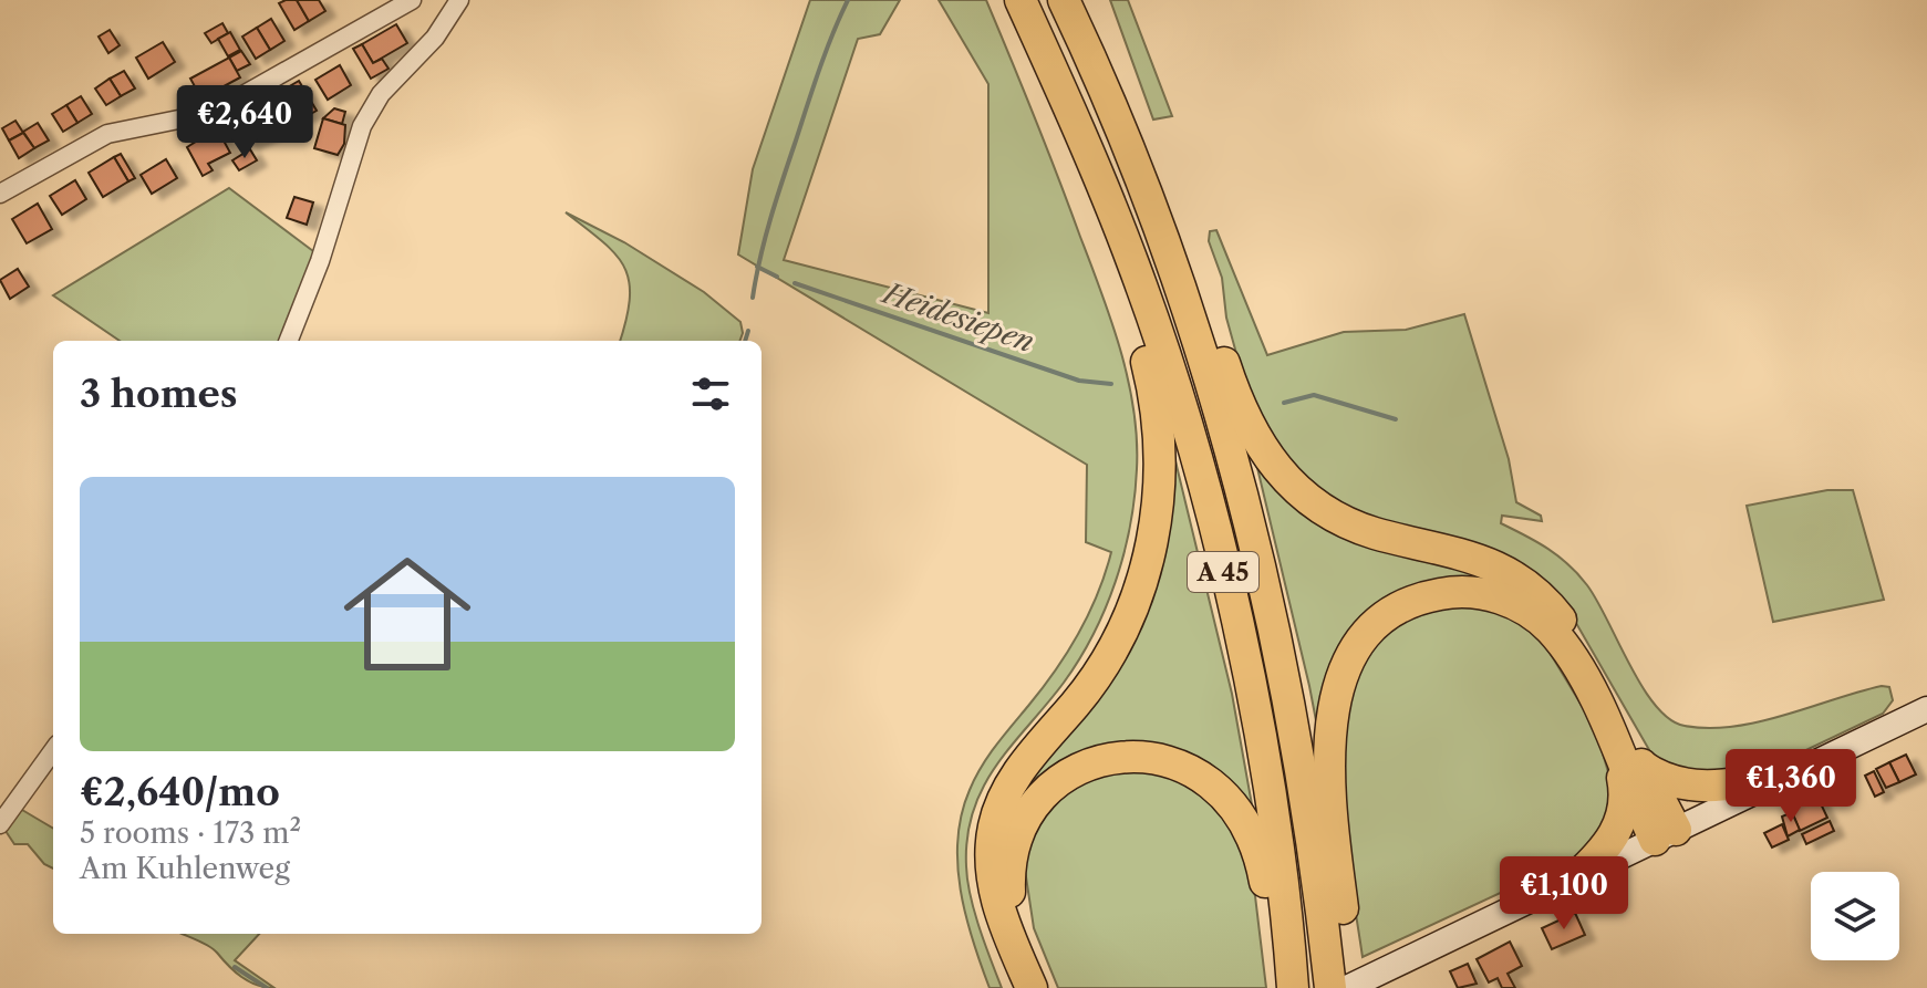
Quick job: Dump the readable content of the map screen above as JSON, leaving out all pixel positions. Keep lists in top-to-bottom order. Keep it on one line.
{"streets":{"highway":["A 45"]},"water":["Heidesiepen"],"page":{"price":["€2,640","€1,360","€1,100"],"heading":"3 homes","list":[{"name":"€2,640/mo","note":"5 rooms · 173 m² · Am Kuhlenweg"}]}}
